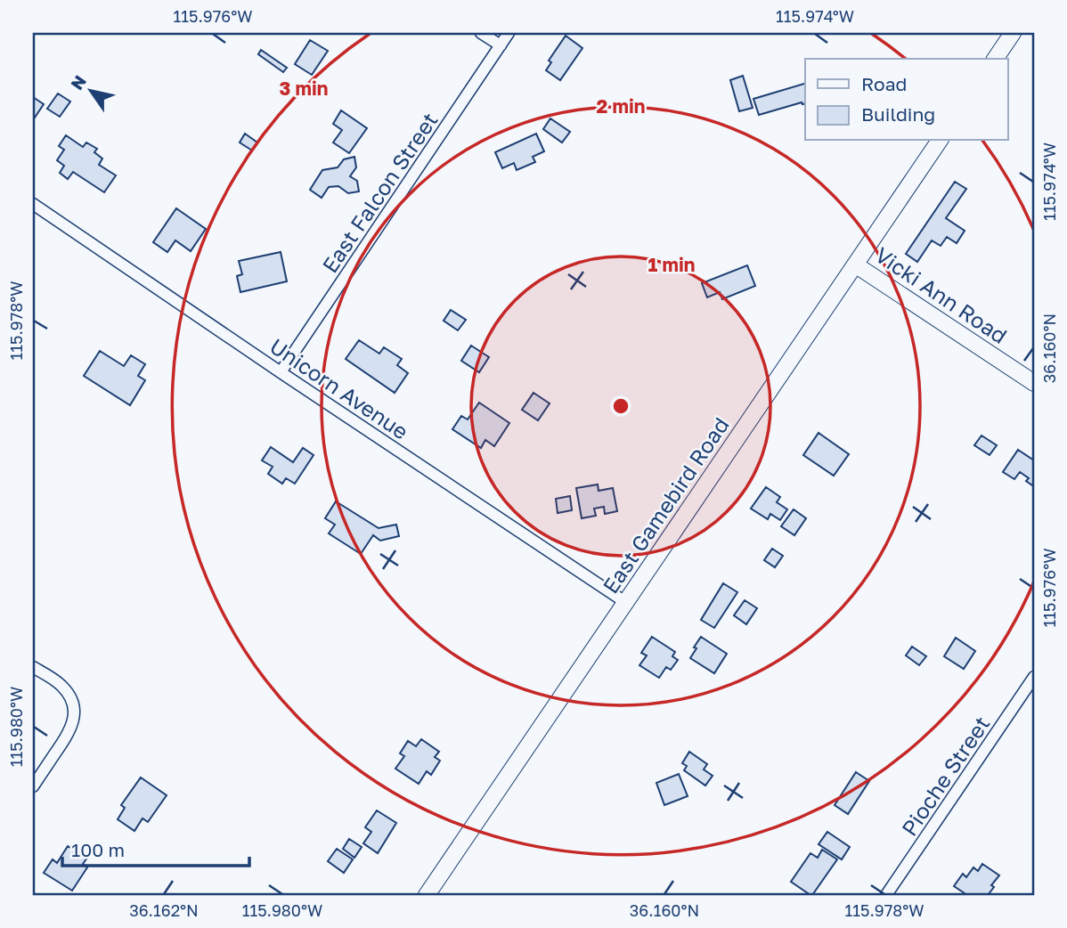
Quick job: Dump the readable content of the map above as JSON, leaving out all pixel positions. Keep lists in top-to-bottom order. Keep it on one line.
{"streets":{"main road":["Vicki Ann Road","East Gamebird Road"],"street":["East Falcon Street","Unicorn Avenue","Pioche Street"]},"crossings":[["East Falcon Street","Unicorn Avenue"],["Vicki Ann Road","East Gamebird Road"],["Unicorn Avenue","East Gamebird Road"]],"legend":["Road","Building"],"scale_bar":"100 m","north":"top left","coordinates":["115.976°W","115.974°W","115.978°W","36.160°N","115.980°W","36.162°N"],"rings":["3 min","2 min","1 min"]}
